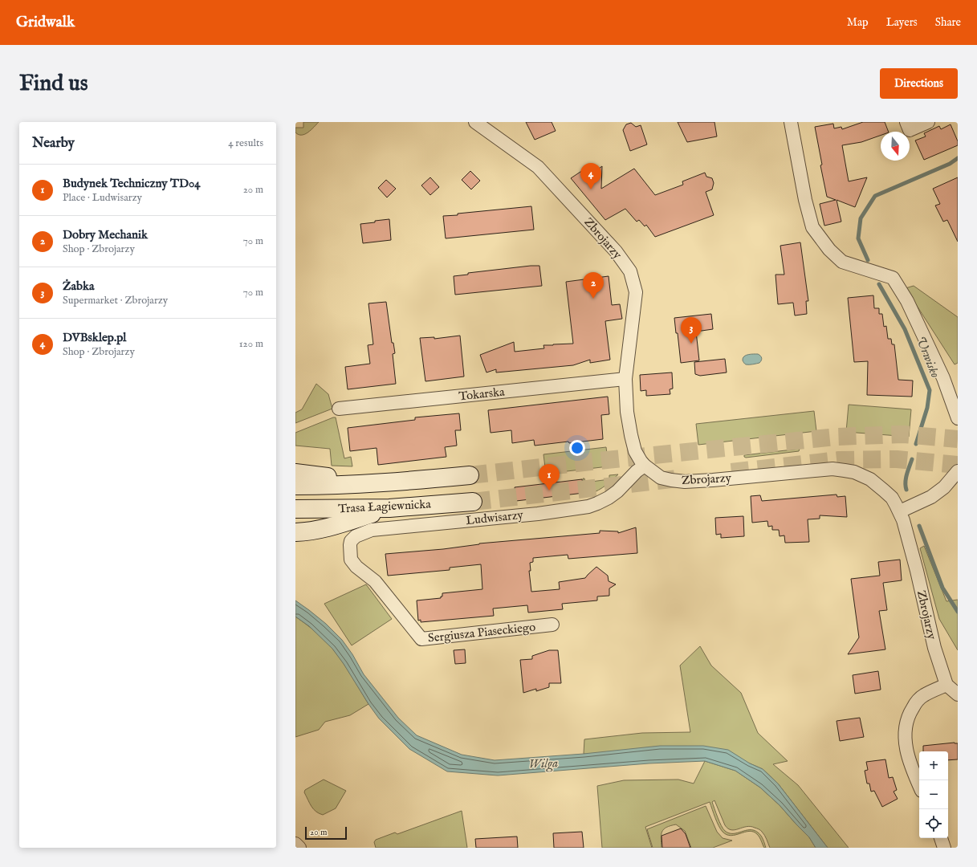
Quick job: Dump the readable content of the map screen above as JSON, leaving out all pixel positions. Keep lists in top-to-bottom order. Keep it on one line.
{"streets":{"main road":["Trasa Łagiewnicka"],"street":["Zbrojarzy","Tokarska","Ludwisarzy","Sergiusza Piaseckiego"]},"crossings":[["Zbrojarzy","Tokarska"],["Zbrojarzy","Ludwisarzy"],["Ludwisarzy","Sergiusza Piaseckiego"]],"water":["Urwisko","Wilga"],"scale_bar":"20 m","north":"bottom","page":{"header":"Gridwalk","nav":["Map","Layers","Share"],"buttons":"Directions","title":"Find us","heading":["Nearby","4 results"],"pins":["4","2","3","1"],"list":[{"mark":"1","name":"Budynek Techniczny TD04","note":"Place · Ludwisarzy","value":"20 m"},{"mark":"2","name":"Dobry Mechanik","note":"Shop · Zbrojarzy","value":"70 m"},{"mark":"3","name":"Żabka","note":"Supermarket · Zbrojarzy","value":"70 m"},{"mark":"4","name":"DVBsklep.pl","note":"Shop · Zbrojarzy","value":"120 m"}],"map_buttons":["+","−"],"scale":"20 m"}}
